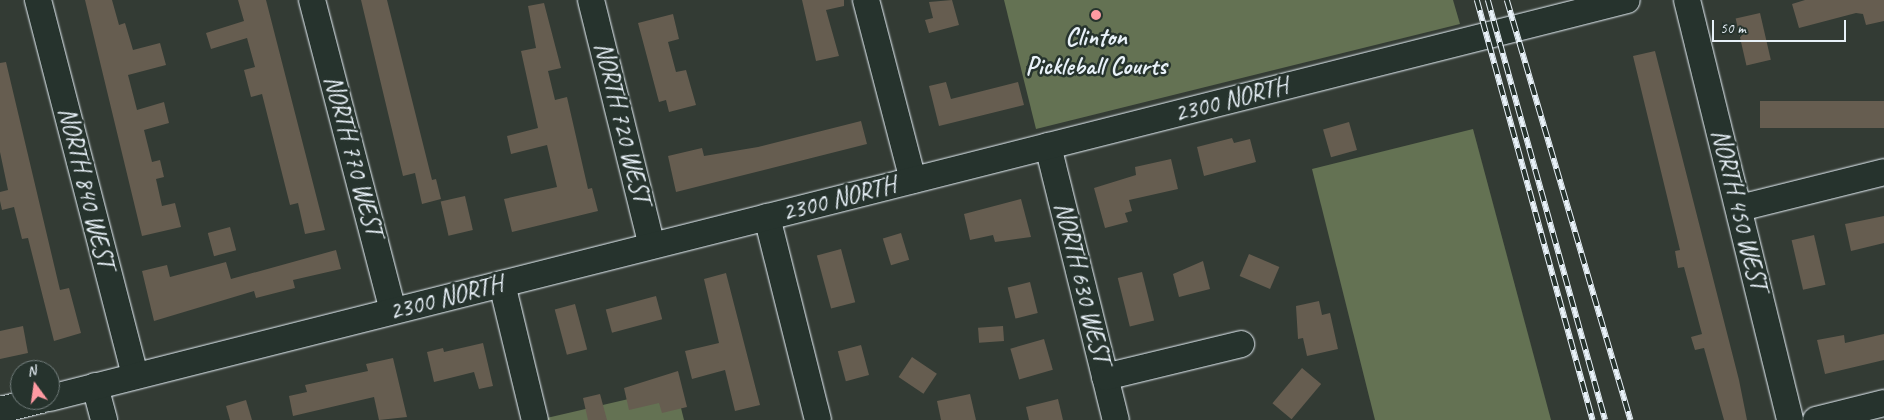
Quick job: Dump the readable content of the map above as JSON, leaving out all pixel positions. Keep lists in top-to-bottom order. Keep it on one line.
{"streets":{"street":["2300 NORTH","NORTH 720 WEST","NORTH 770 WEST","NORTH 840 WEST","NORTH 450 WEST","NORTH 630 WEST"]},"crossings":[["2300 NORTH","NORTH 720 WEST"],["2300 NORTH","NORTH 770 WEST"],["2300 NORTH","NORTH 840 WEST"],["2300 NORTH","NORTH 630 WEST"]],"places":["Clinton Pickleball Courts"],"scale_bar":"50 m","north":"top"}
